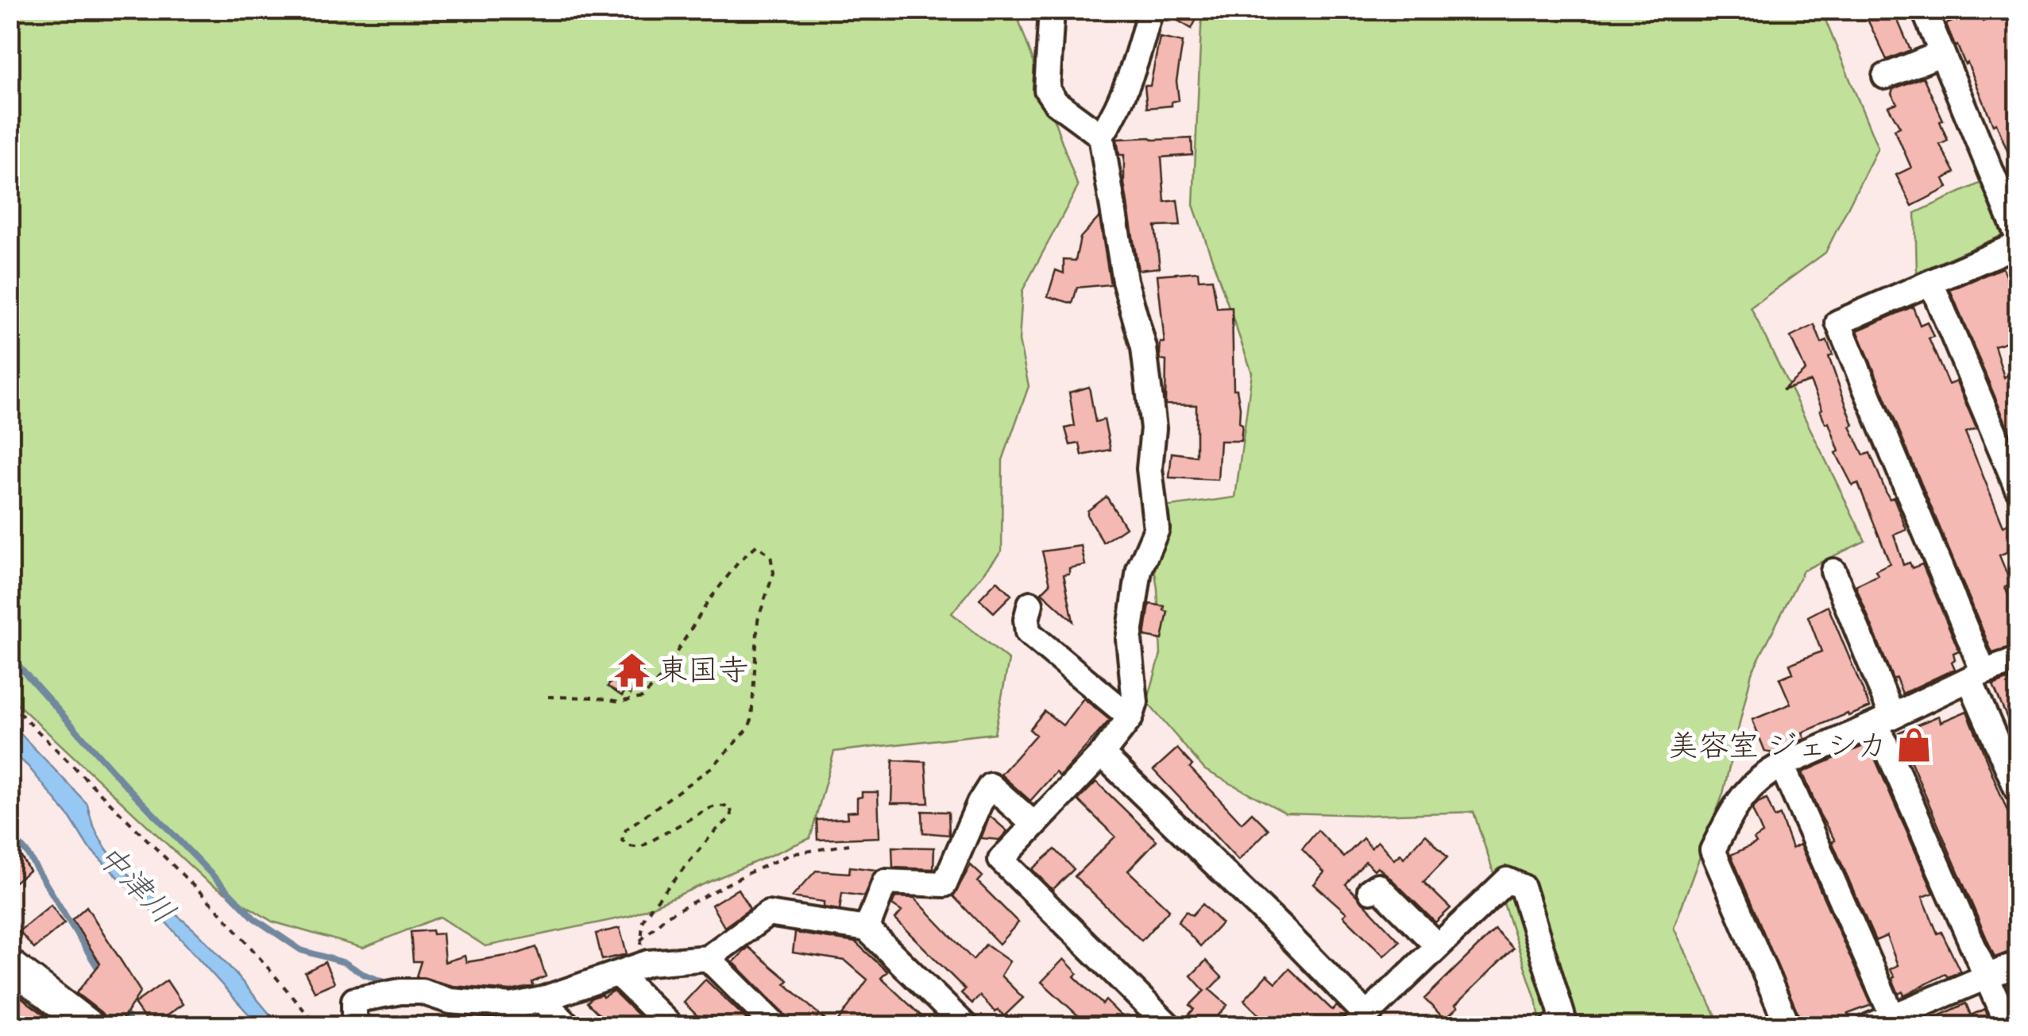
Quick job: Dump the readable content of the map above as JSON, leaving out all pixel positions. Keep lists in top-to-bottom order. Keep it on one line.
{"water":["中津川"],"places":{"temple":["東国寺"],"shop":["美容室 ジェシカ"]}}
